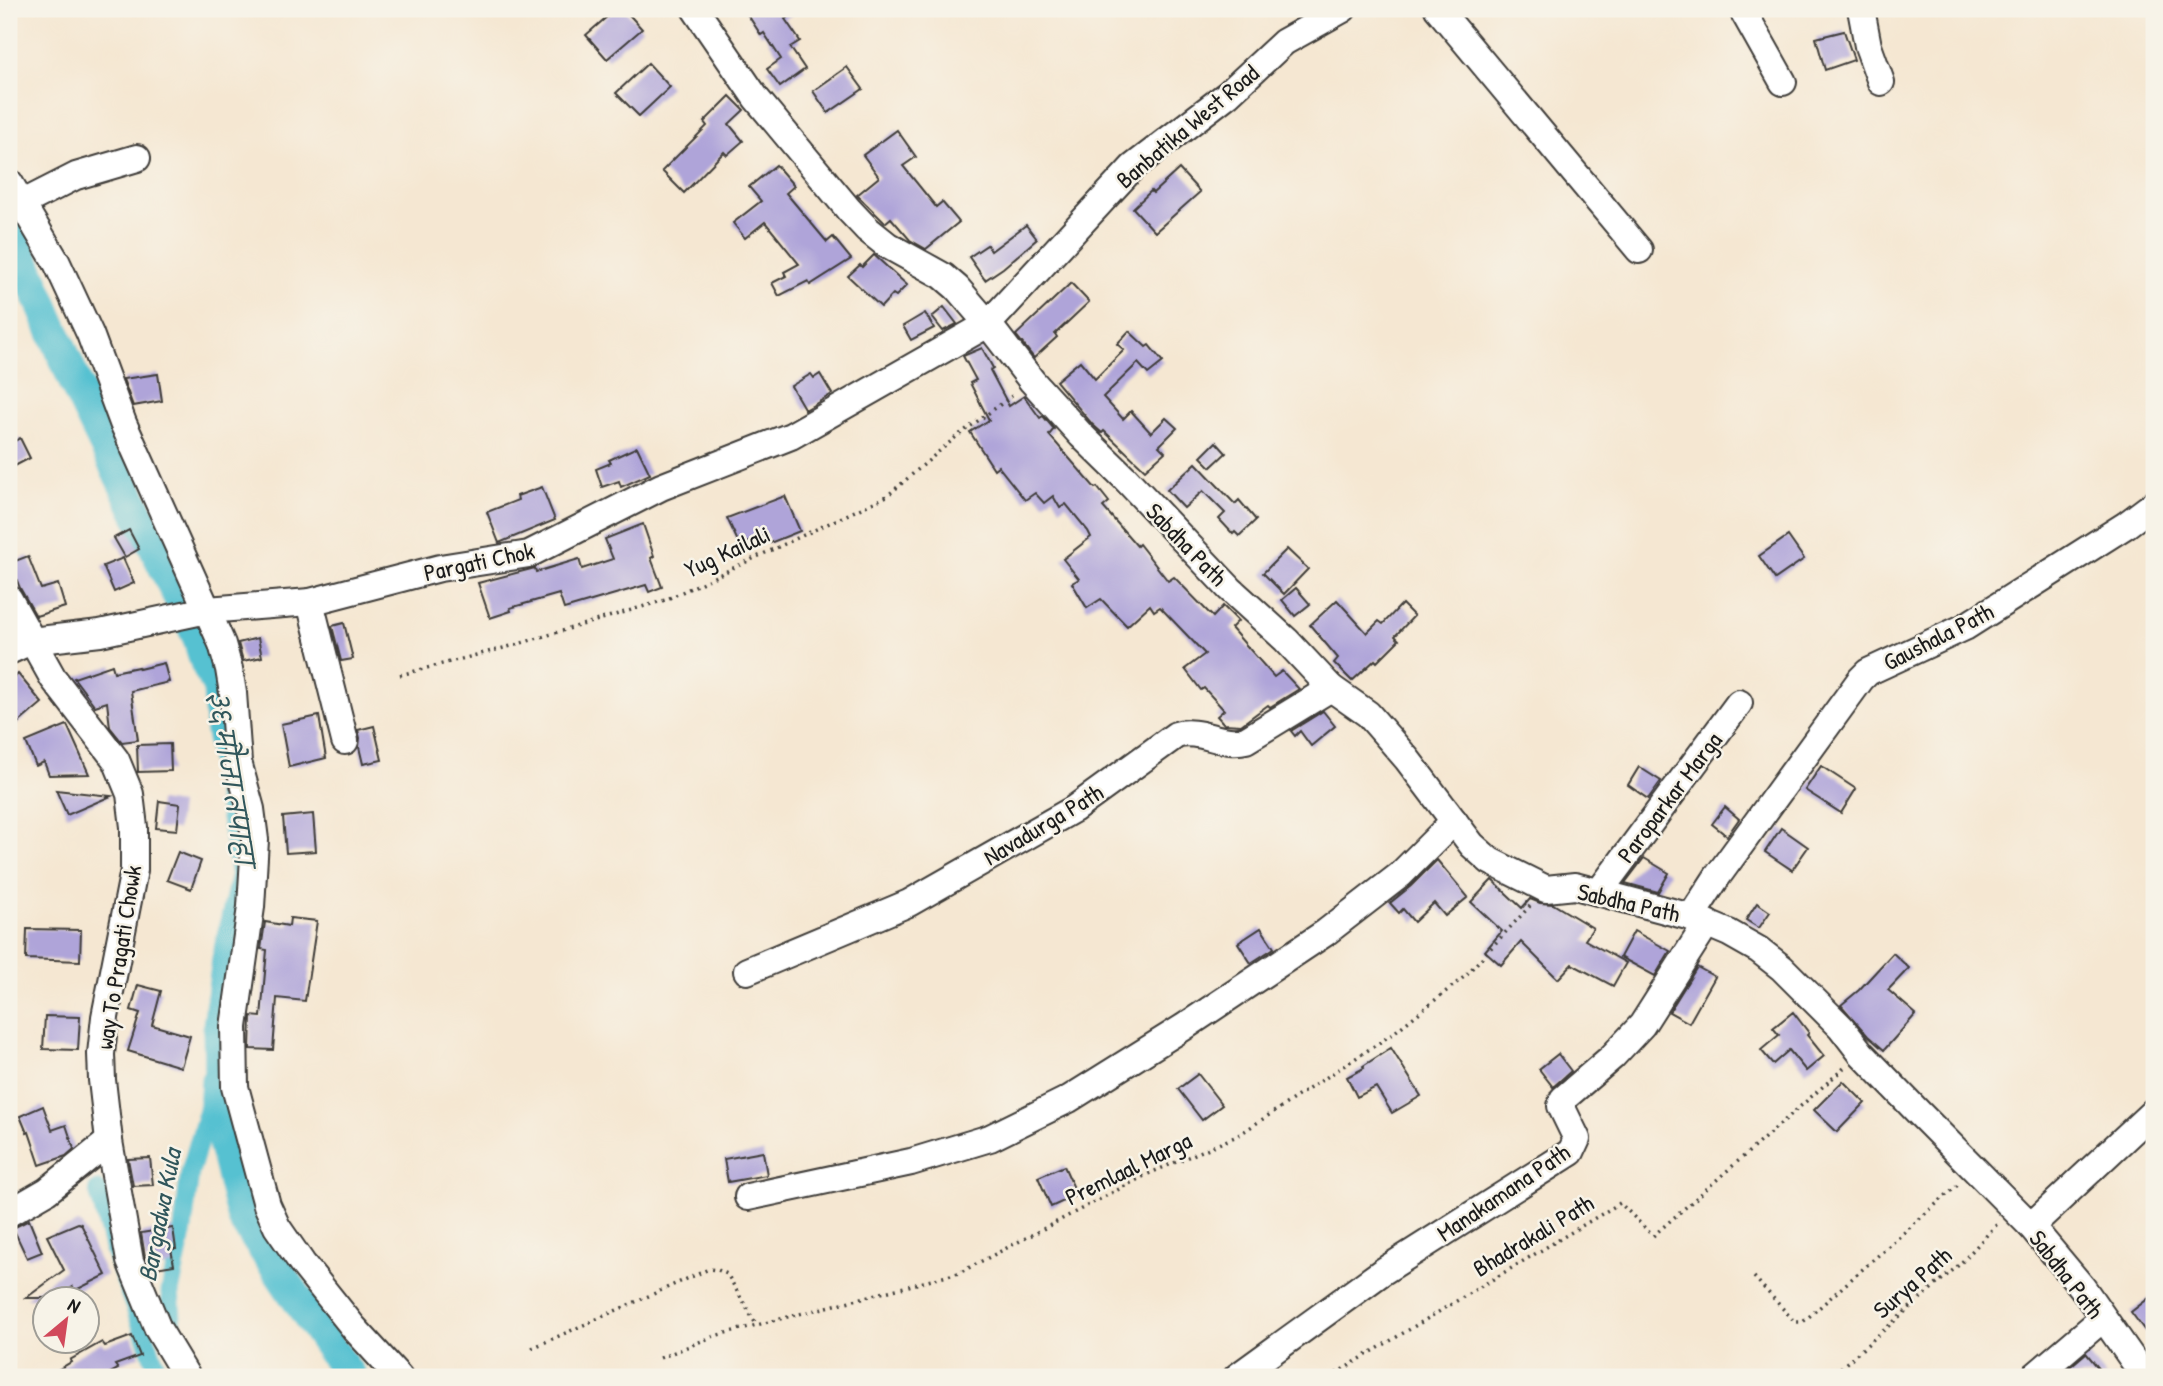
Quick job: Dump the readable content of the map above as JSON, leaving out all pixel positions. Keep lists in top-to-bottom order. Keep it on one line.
{"streets":{"street":["Banbatika West Road","Sabdha Path","Pargati Chok","Gaushala Path","Paroparkar Marga","Navadurga Path","way To Pragati Chowk","Manakamana Path"],"path":["Yug Kailali","Premlaal Marga","Bhadrakali Path","Surya Path"]},"crossings":[["Banbatika West Road","Sabdha Path"],["Banbatika West Road","Pargati Chok"],["Sabdha Path","Yug Kailali"],["Sabdha Path","Pargati Chok"],["Sabdha Path","Gaushala Path"],["Sabdha Path","Paroparkar Marga"],["Sabdha Path","Navadurga Path"],["Sabdha Path","Premlaal Marga"],["Sabdha Path","Manakamana Path"],["Sabdha Path","Bhadrakali Path"],["Sabdha Path","Surya Path"],["Pargati Chok","way To Pragati Chowk"],["Gaushala Path","Manakamana Path"]],"water":["३६ मौजा तपाहा","Bargadwa Kula"],"north":"top right"}
